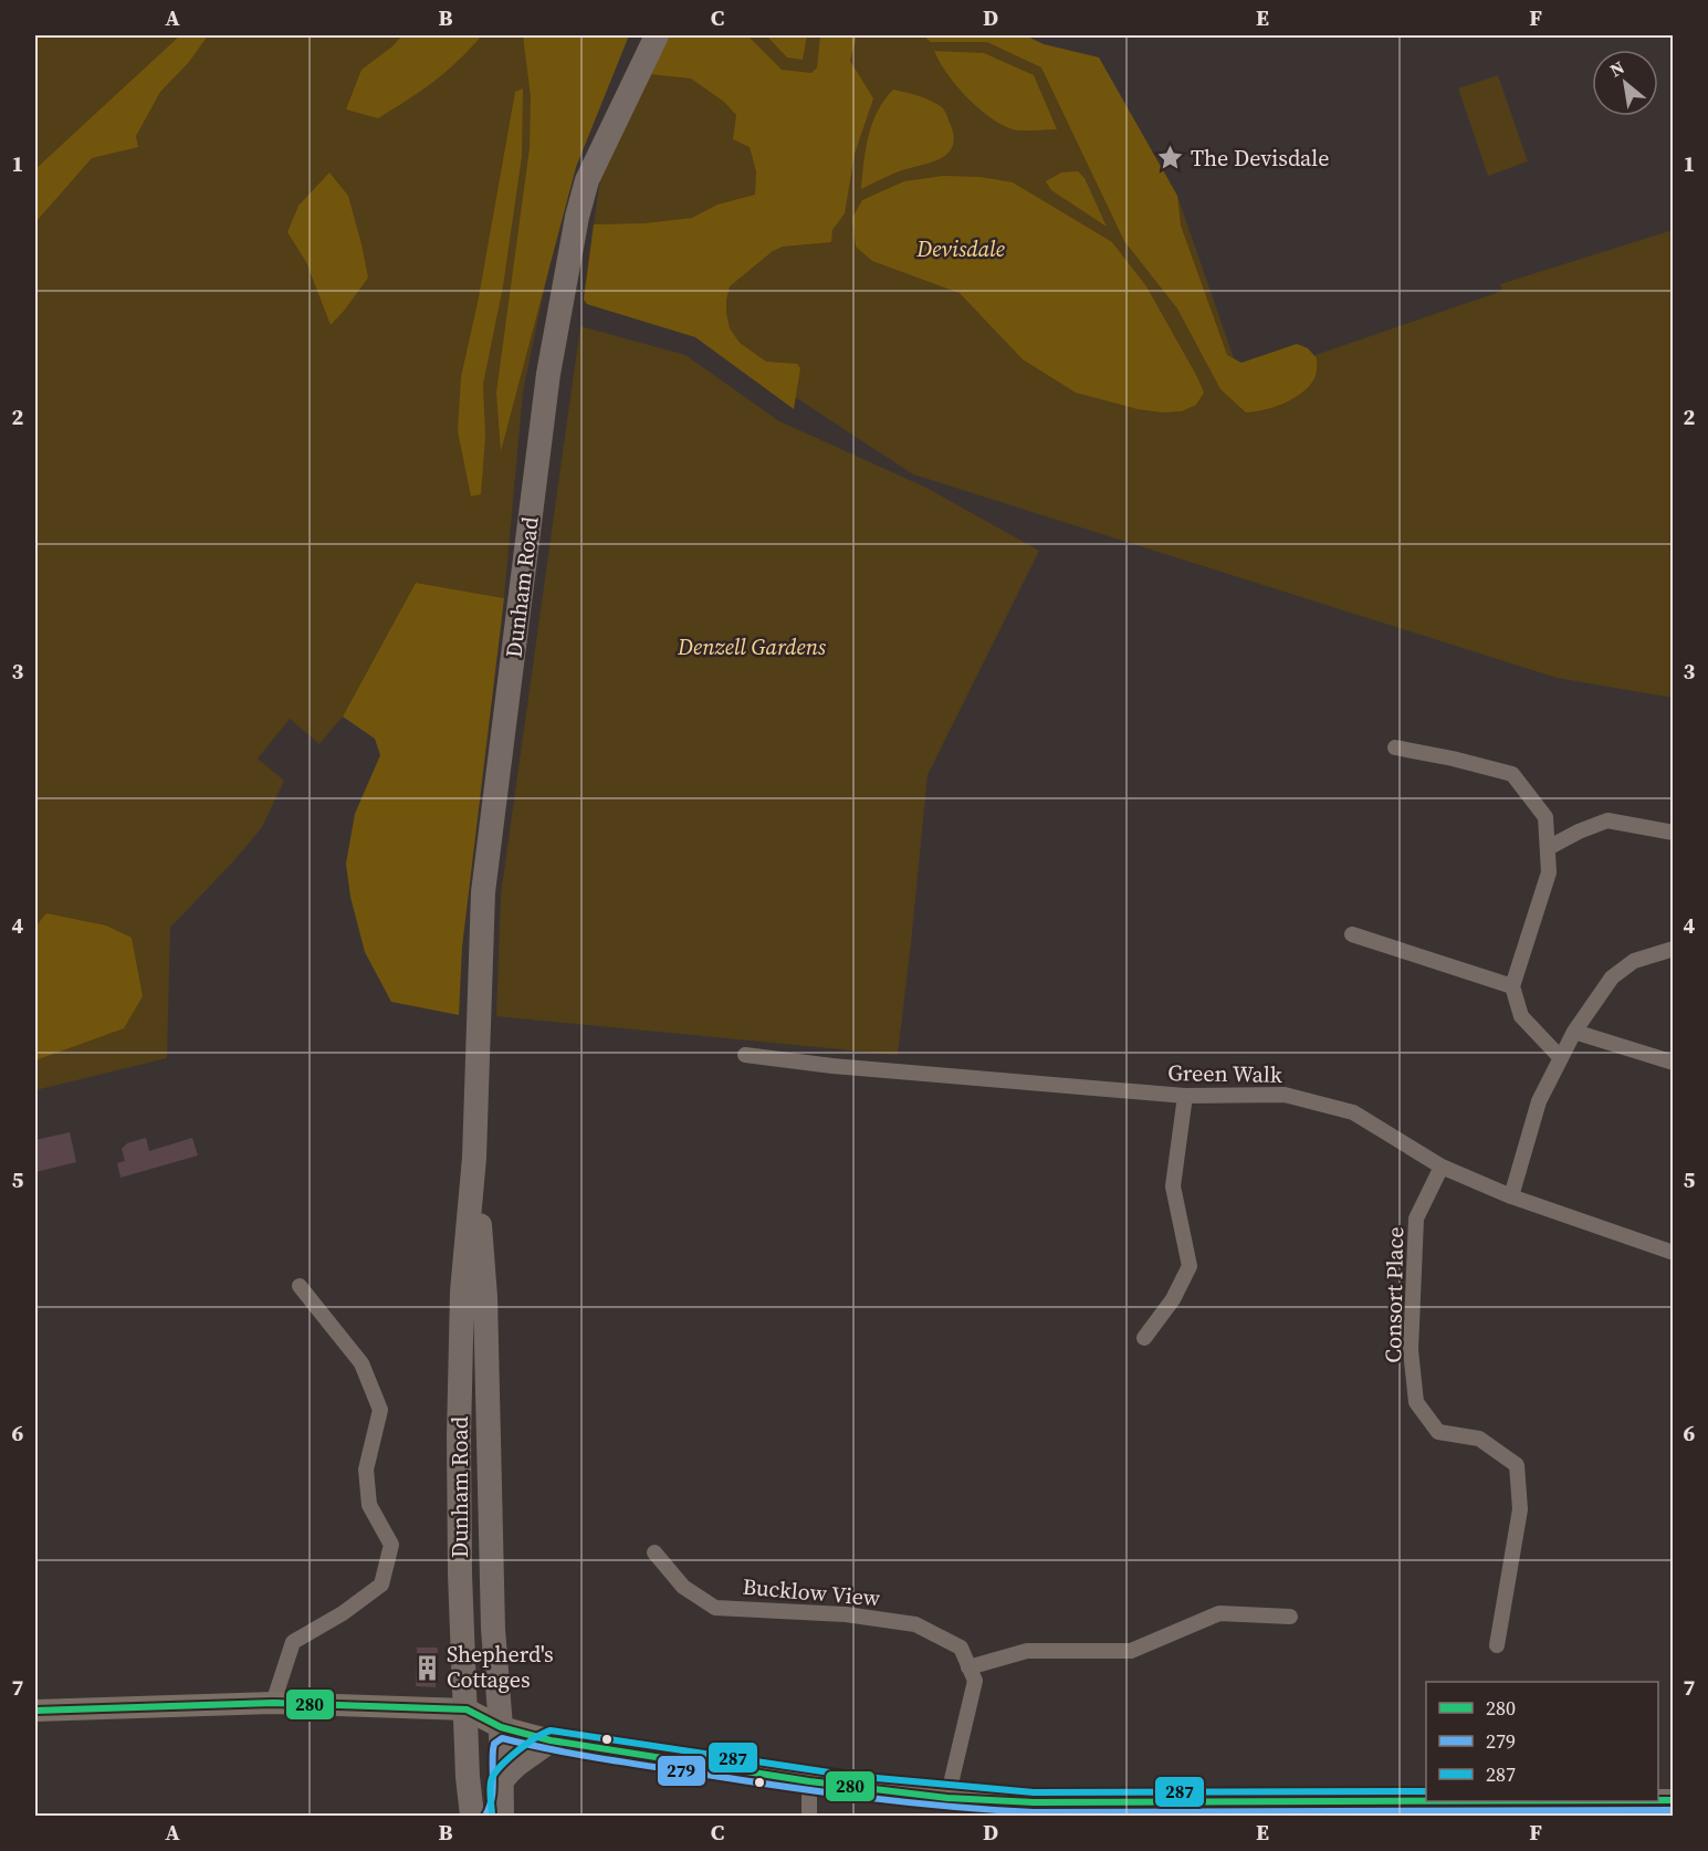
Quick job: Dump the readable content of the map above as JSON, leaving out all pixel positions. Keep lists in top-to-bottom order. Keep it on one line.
{"streets":{"highway":["Dunham Road"],"street":["Green Walk","Consort Place","Bucklow View"]},"crossings":[["Green Walk","Consort Place"]],"parks":["Devisdale","Denzell Gardens"],"places":{"place":["The Devisdale"],"building":["Shepherd's Cottages"]},"lines":["transit line 280","transit line 287","transit line 279"],"legend":["280","279","287"],"north":"top left","grid":{"columns":["A","B","C","D","E","F"],"rows":["1","2","3","4","5","6","7"]}}
